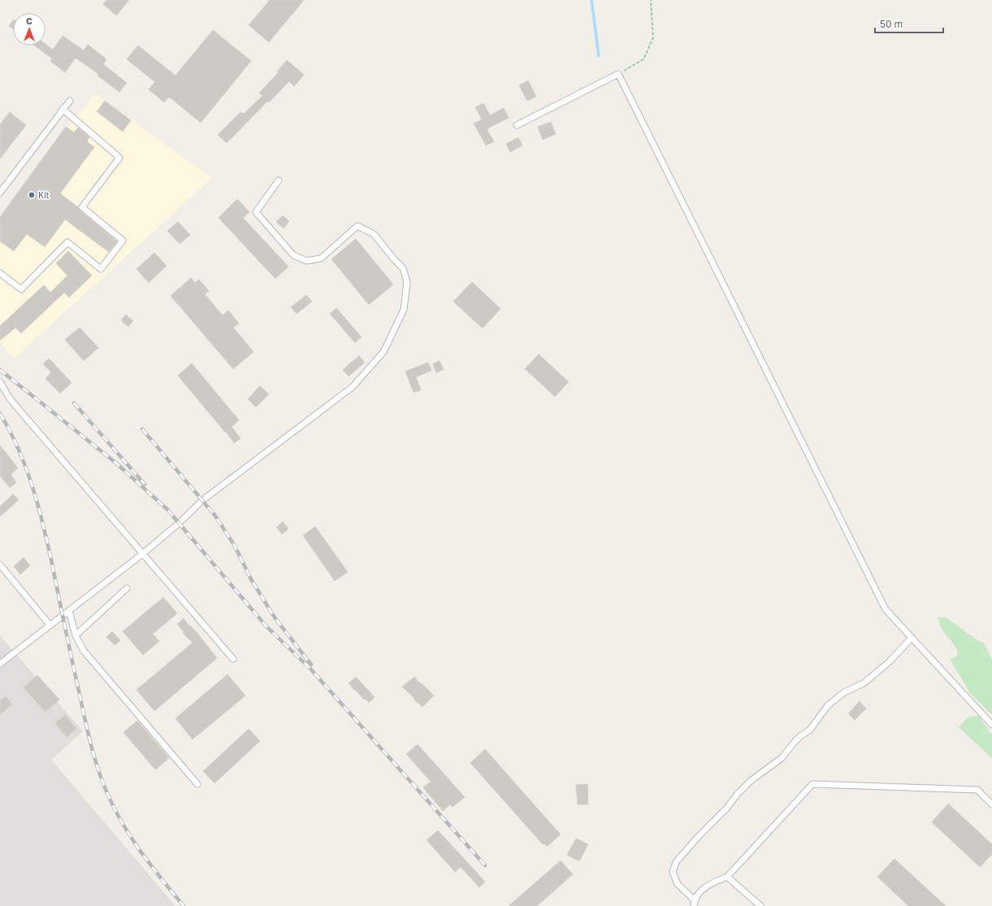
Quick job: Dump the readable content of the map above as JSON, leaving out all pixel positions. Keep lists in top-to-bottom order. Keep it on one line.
{"places":["Kit"],"scale_bar":"50 m","north":"top"}
